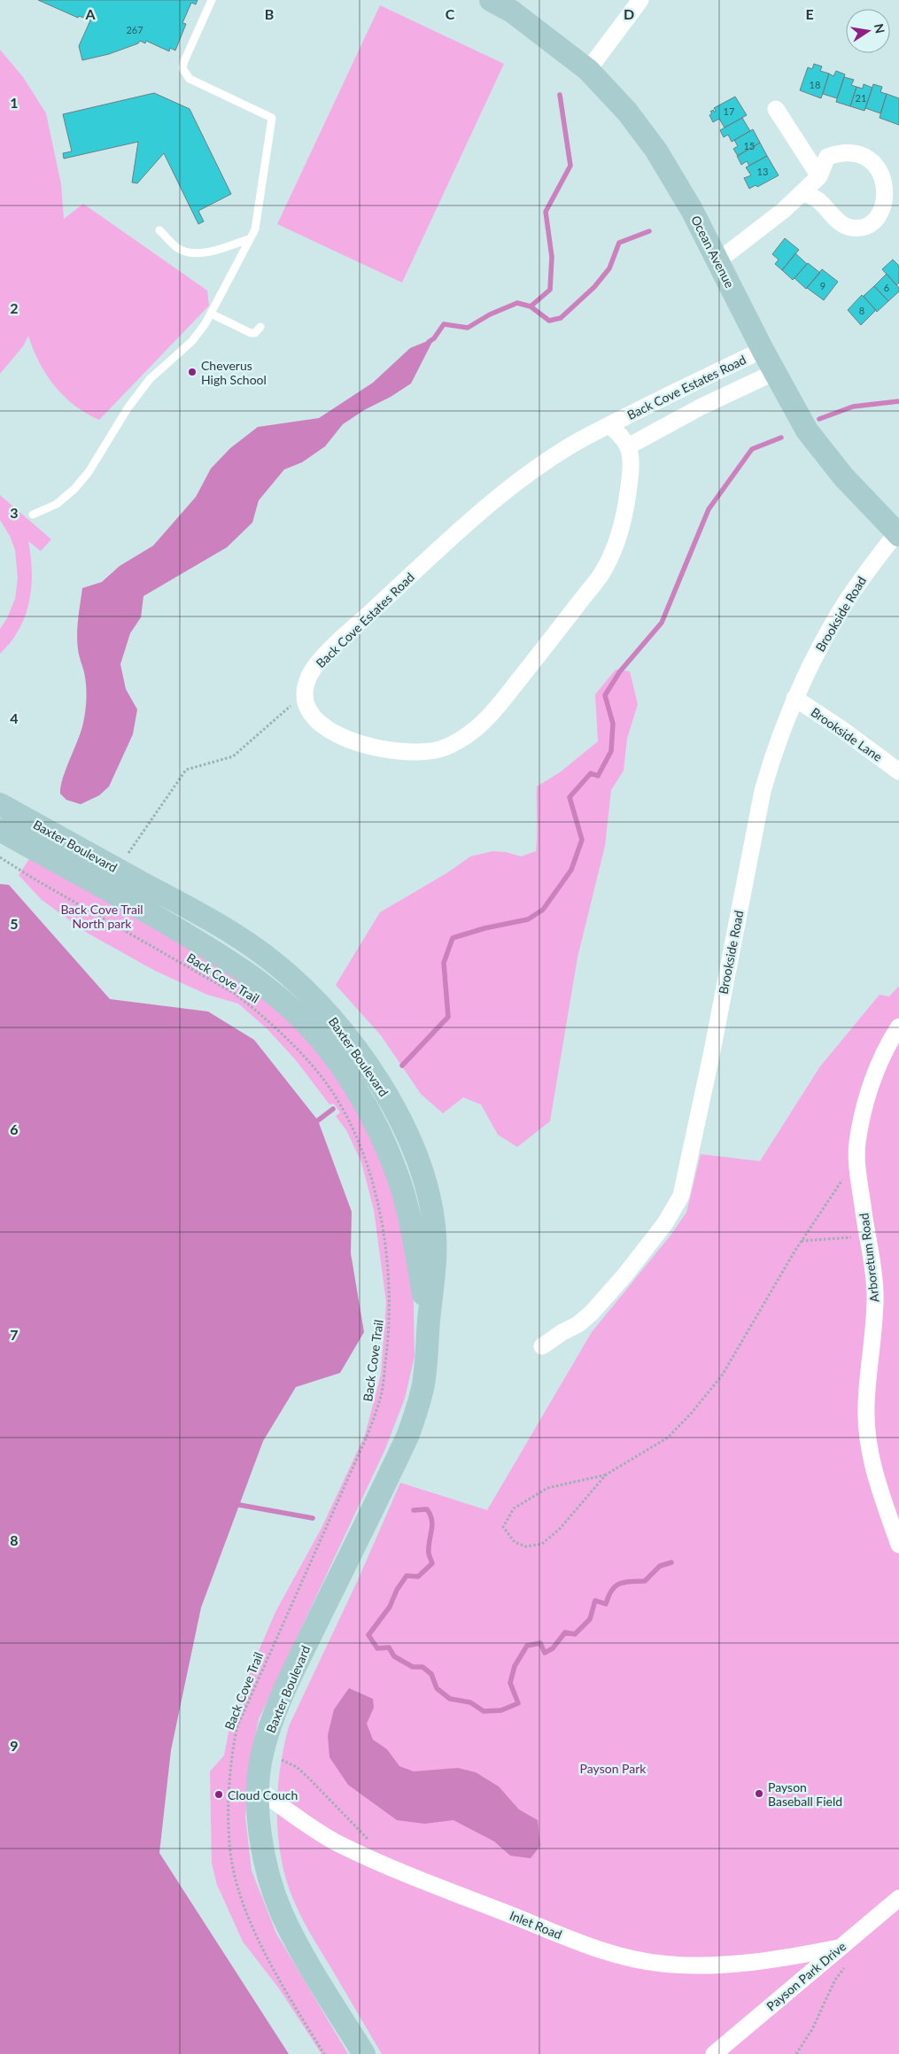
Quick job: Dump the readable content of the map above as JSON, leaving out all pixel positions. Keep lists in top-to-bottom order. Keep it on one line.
{"streets":{"street":["Ocean Avenue","Back Cove Estates Road","Brookside Road","Brookside Lane","Baxter Boulevard","Arboretum Road","Inlet Road","Payson Park Drive"],"path":["Back Cove Trail"]},"crossings":[["Ocean Avenue","Back Cove Estates Road"],["Ocean Avenue","Brookside Road"],["Brookside Road","Brookside Lane"],["Baxter Boulevard","Inlet Road"],["Inlet Road","Payson Park Drive"]],"parks":["Back Cove Trail North park","Payson Park"],"places":["Cheverus High School","Payson Baseball Field","Cloud Couch"],"house_numbers":["267","18","21","17","15","13","9","6","8"],"north":"right","grid":{"columns":["A","B","C","D","E"],"rows":["1","2","3","4","5","6","7","8","9"]}}
